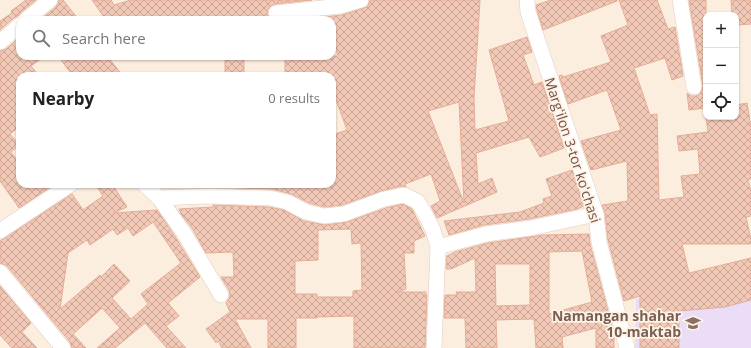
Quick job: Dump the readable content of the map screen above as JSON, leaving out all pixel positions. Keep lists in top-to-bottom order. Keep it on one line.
{"streets":{"street":["Margʻilon 3-tor koʻchasi"]},"places":{"school or university":["Namangan shahar 10-maktab"]},"page":{"map_buttons":["+","−"],"search":"Search here","heading":["Nearby","0 results"]}}
